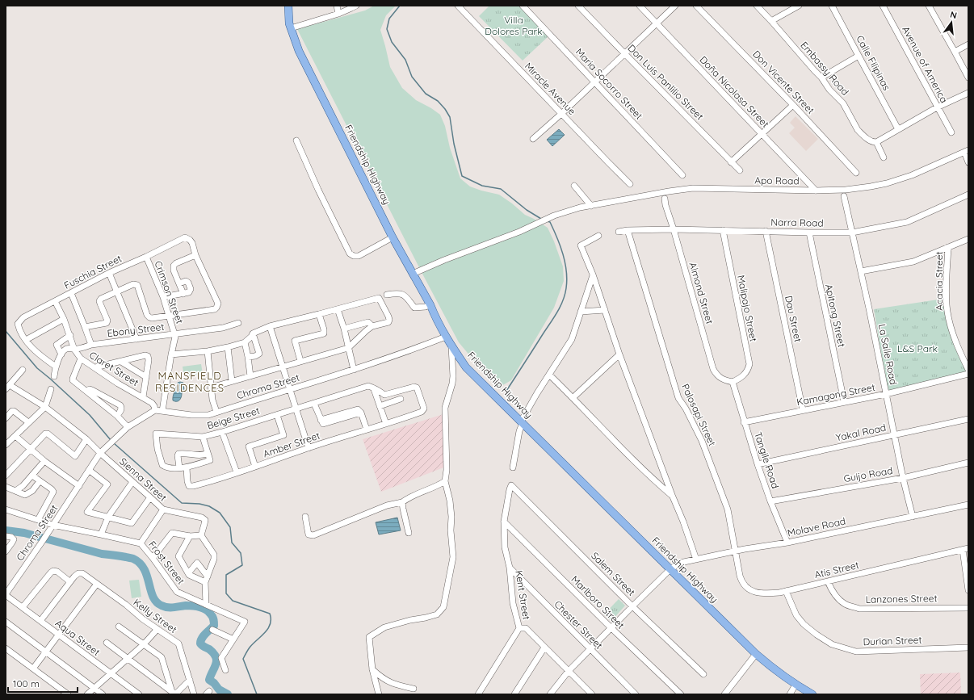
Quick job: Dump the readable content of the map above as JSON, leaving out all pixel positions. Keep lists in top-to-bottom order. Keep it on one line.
{"streets":{"main road":["Friendship Highway"],"street":["Calle Filipinas","Avenue of America","Embassy Road","Don Luis Panlilio Street","Don Vicente Street","Maria Socorro Street","Miracle Avenue","Doña Nicolasa Street","Apo Road","Narra Road","Fuschia Street","Acacia Street","Crimson Street","Almond Street","Malipajo Street","Apitong Street","Dau Street","Ebony Street","La Salle Road","Claret Street","Chroma Street","Kamagong Street","Palosapi Street","Beige Street","Yakal Road","Amber Street","Tangile Road","Guijo Road","Sienna Street","Molave Road","Frost Street","Atis Street","Salem Street","Kent Street","Lanzones Street","Marlboro Street","Kelly Street","Chester Street","Aqua Street","Durian Street"]},"crossings":[["Doña Nicolasa Street","Apo Road"],["Friendship Highway","Apo Road"],["Friendship Highway","Chroma Street"],["Friendship Highway","Molave Road"],["Narra Road","Almond Street"],["Narra Road","Malipajo Street"],["Narra Road","Apitong Street"],["Narra Road","Dau Street"],["Narra Road","La Salle Road"],["Narra Road","Palosapi Street"],["Fuschia Street","Crimson Street"],["Fuschia Street","Claret Street"],["Crimson Street","Ebony Street"],["Crimson Street","Chroma Street"],["Almond Street","Malipajo Street"],["Almond Street","Tangile Road"],["Malipajo Street","Tangile Road"],["Apitong Street","Kamagong Street"],["Dau Street","Kamagong Street"],["Ebony Street","Claret Street"],["La Salle Road","Kamagong Street"],["La Salle Road","Yakal Road"],["La Salle Road","Guijo Road"],["La Salle Road","Molave Road"],["Claret Street","Chroma Street"],["Chroma Street","Sienna Street"],["Chroma Street","Frost Street"],["Chroma Street","Aqua Street"],["Kamagong Street","Tangile Road"],["Palosapi Street","Molave Road"],["Palosapi Street","Atis Street"],["Beige Street","Amber Street"],["Yakal Road","Tangile Road"],["Tangile Road","Guijo Road"],["Tangile Road","Molave Road"],["Molave Road","Atis Street"],["Molave Road","Salem Street"],["Molave Road","Kent Street"],["Molave Road","Marlboro Street"],["Molave Road","Chester Street"],["Atis Street","Lanzones Street"],["Atis Street","Durian Street"],["Salem Street","Kent Street"],["Kent Street","Marlboro Street"],["Kent Street","Chester Street"]],"districts":["MANSFIELD RESIDENCES"],"parks":["Villa Dolores Park","L&S Park"],"scale_bar":"100 m","north":"top"}
